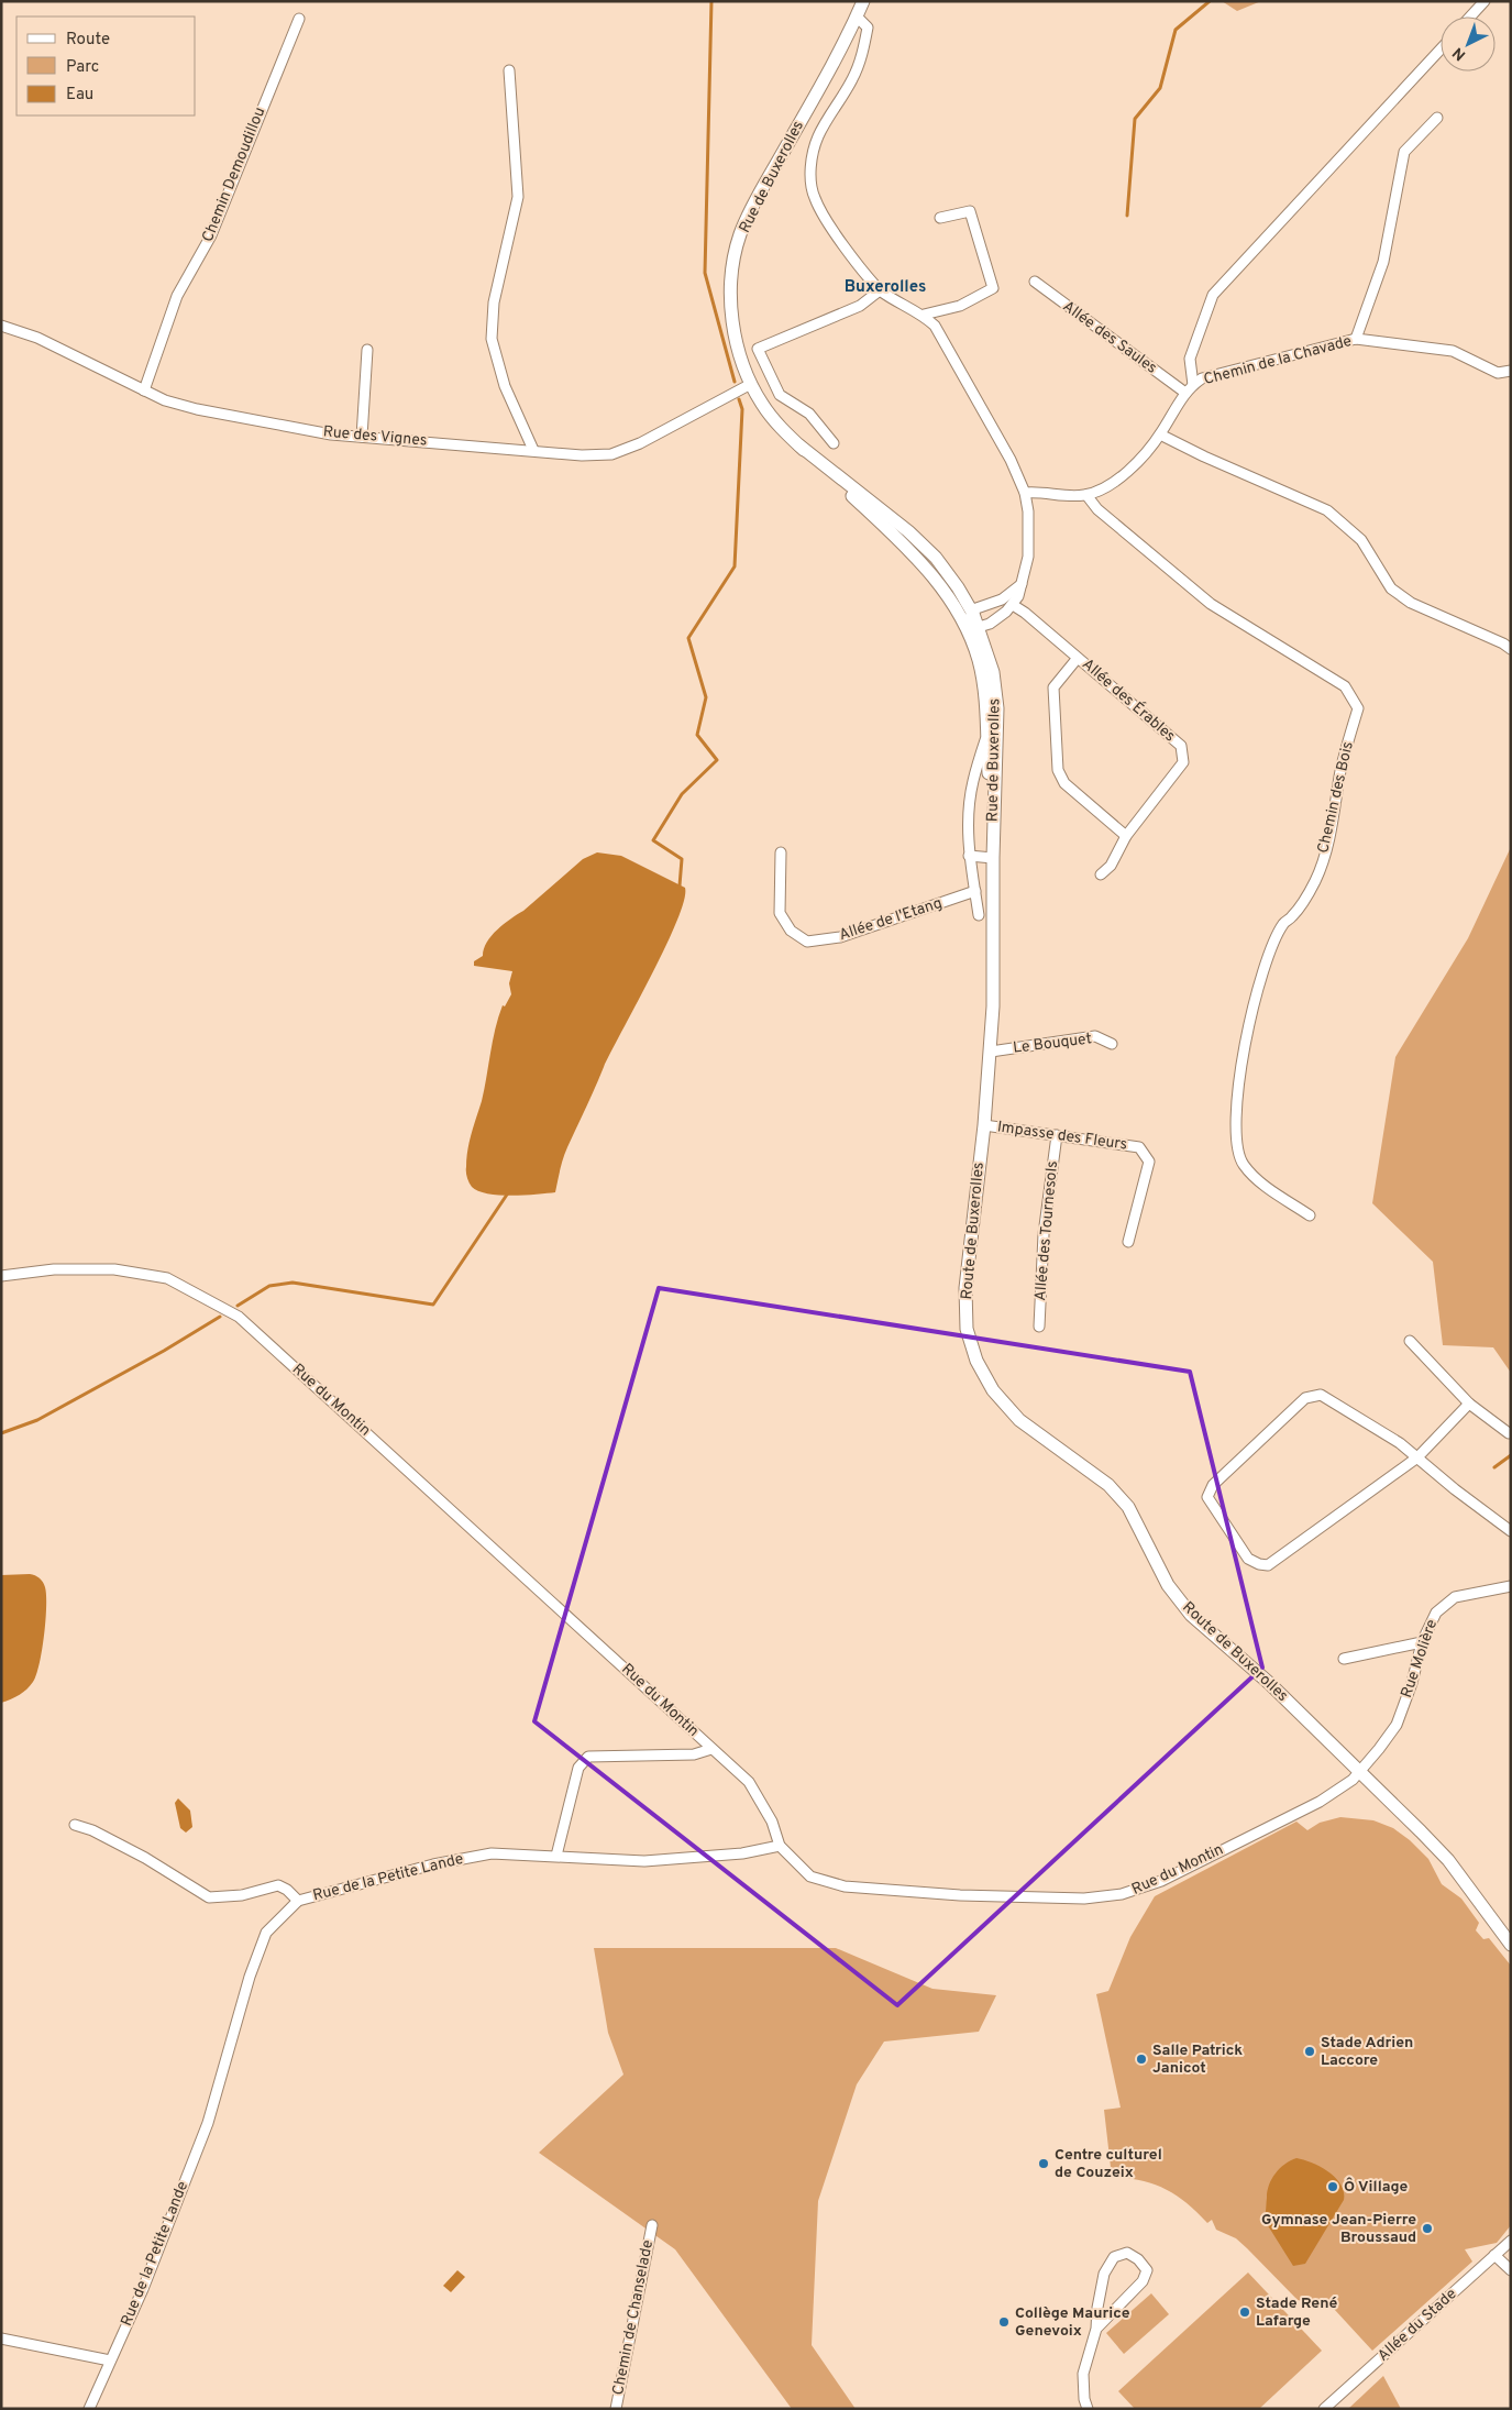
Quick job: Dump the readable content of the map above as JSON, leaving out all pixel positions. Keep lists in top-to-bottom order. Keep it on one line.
{"streets":{"street":["Chemin Demoudillou","Rue de Buxerolles","Allée des Saules","Chemin de la Chavade","Rue des Vignes","Allée des Érables","Chemin des Bois","Allée de l'Etang","Le Bouquet","Impasse des Fleurs","Route de Buxerolles","Allée des Tournesols","Rue du Montin","Rue Molière","Rue de la Petite Lande","Chemin de Chanselade","Allée du Stade"]},"crossings":[["Chemin Demoudillou","Rue des Vignes"],["Rue de Buxerolles","Rue des Vignes"],["Rue de Buxerolles","Le Bouquet"],["Rue de Buxerolles","Impasse des Fleurs"],["Rue de Buxerolles","Route de Buxerolles"],["Allée des Saules","Chemin de la Chavade"],["Chemin de la Chavade","Chemin des Bois"],["Impasse des Fleurs","Route de Buxerolles"],["Impasse des Fleurs","Allée des Tournesols"],["Route de Buxerolles","Rue du Montin"],["Route de Buxerolles","Rue Molière"],["Rue du Montin","Rue Molière"],["Rue du Montin","Rue de la Petite Lande"]],"districts":["Buxerolles"],"places":["Stade Adrien Laccore","Salle Patrick Janicot","Centre culturel de Couzeix","Ô Village","Gymnase Jean-Pierre Broussaud","Stade René Lafarge","Collège Maurice Genevoix"],"legend":["Route","Parc","Eau"],"north":"bottom left"}
